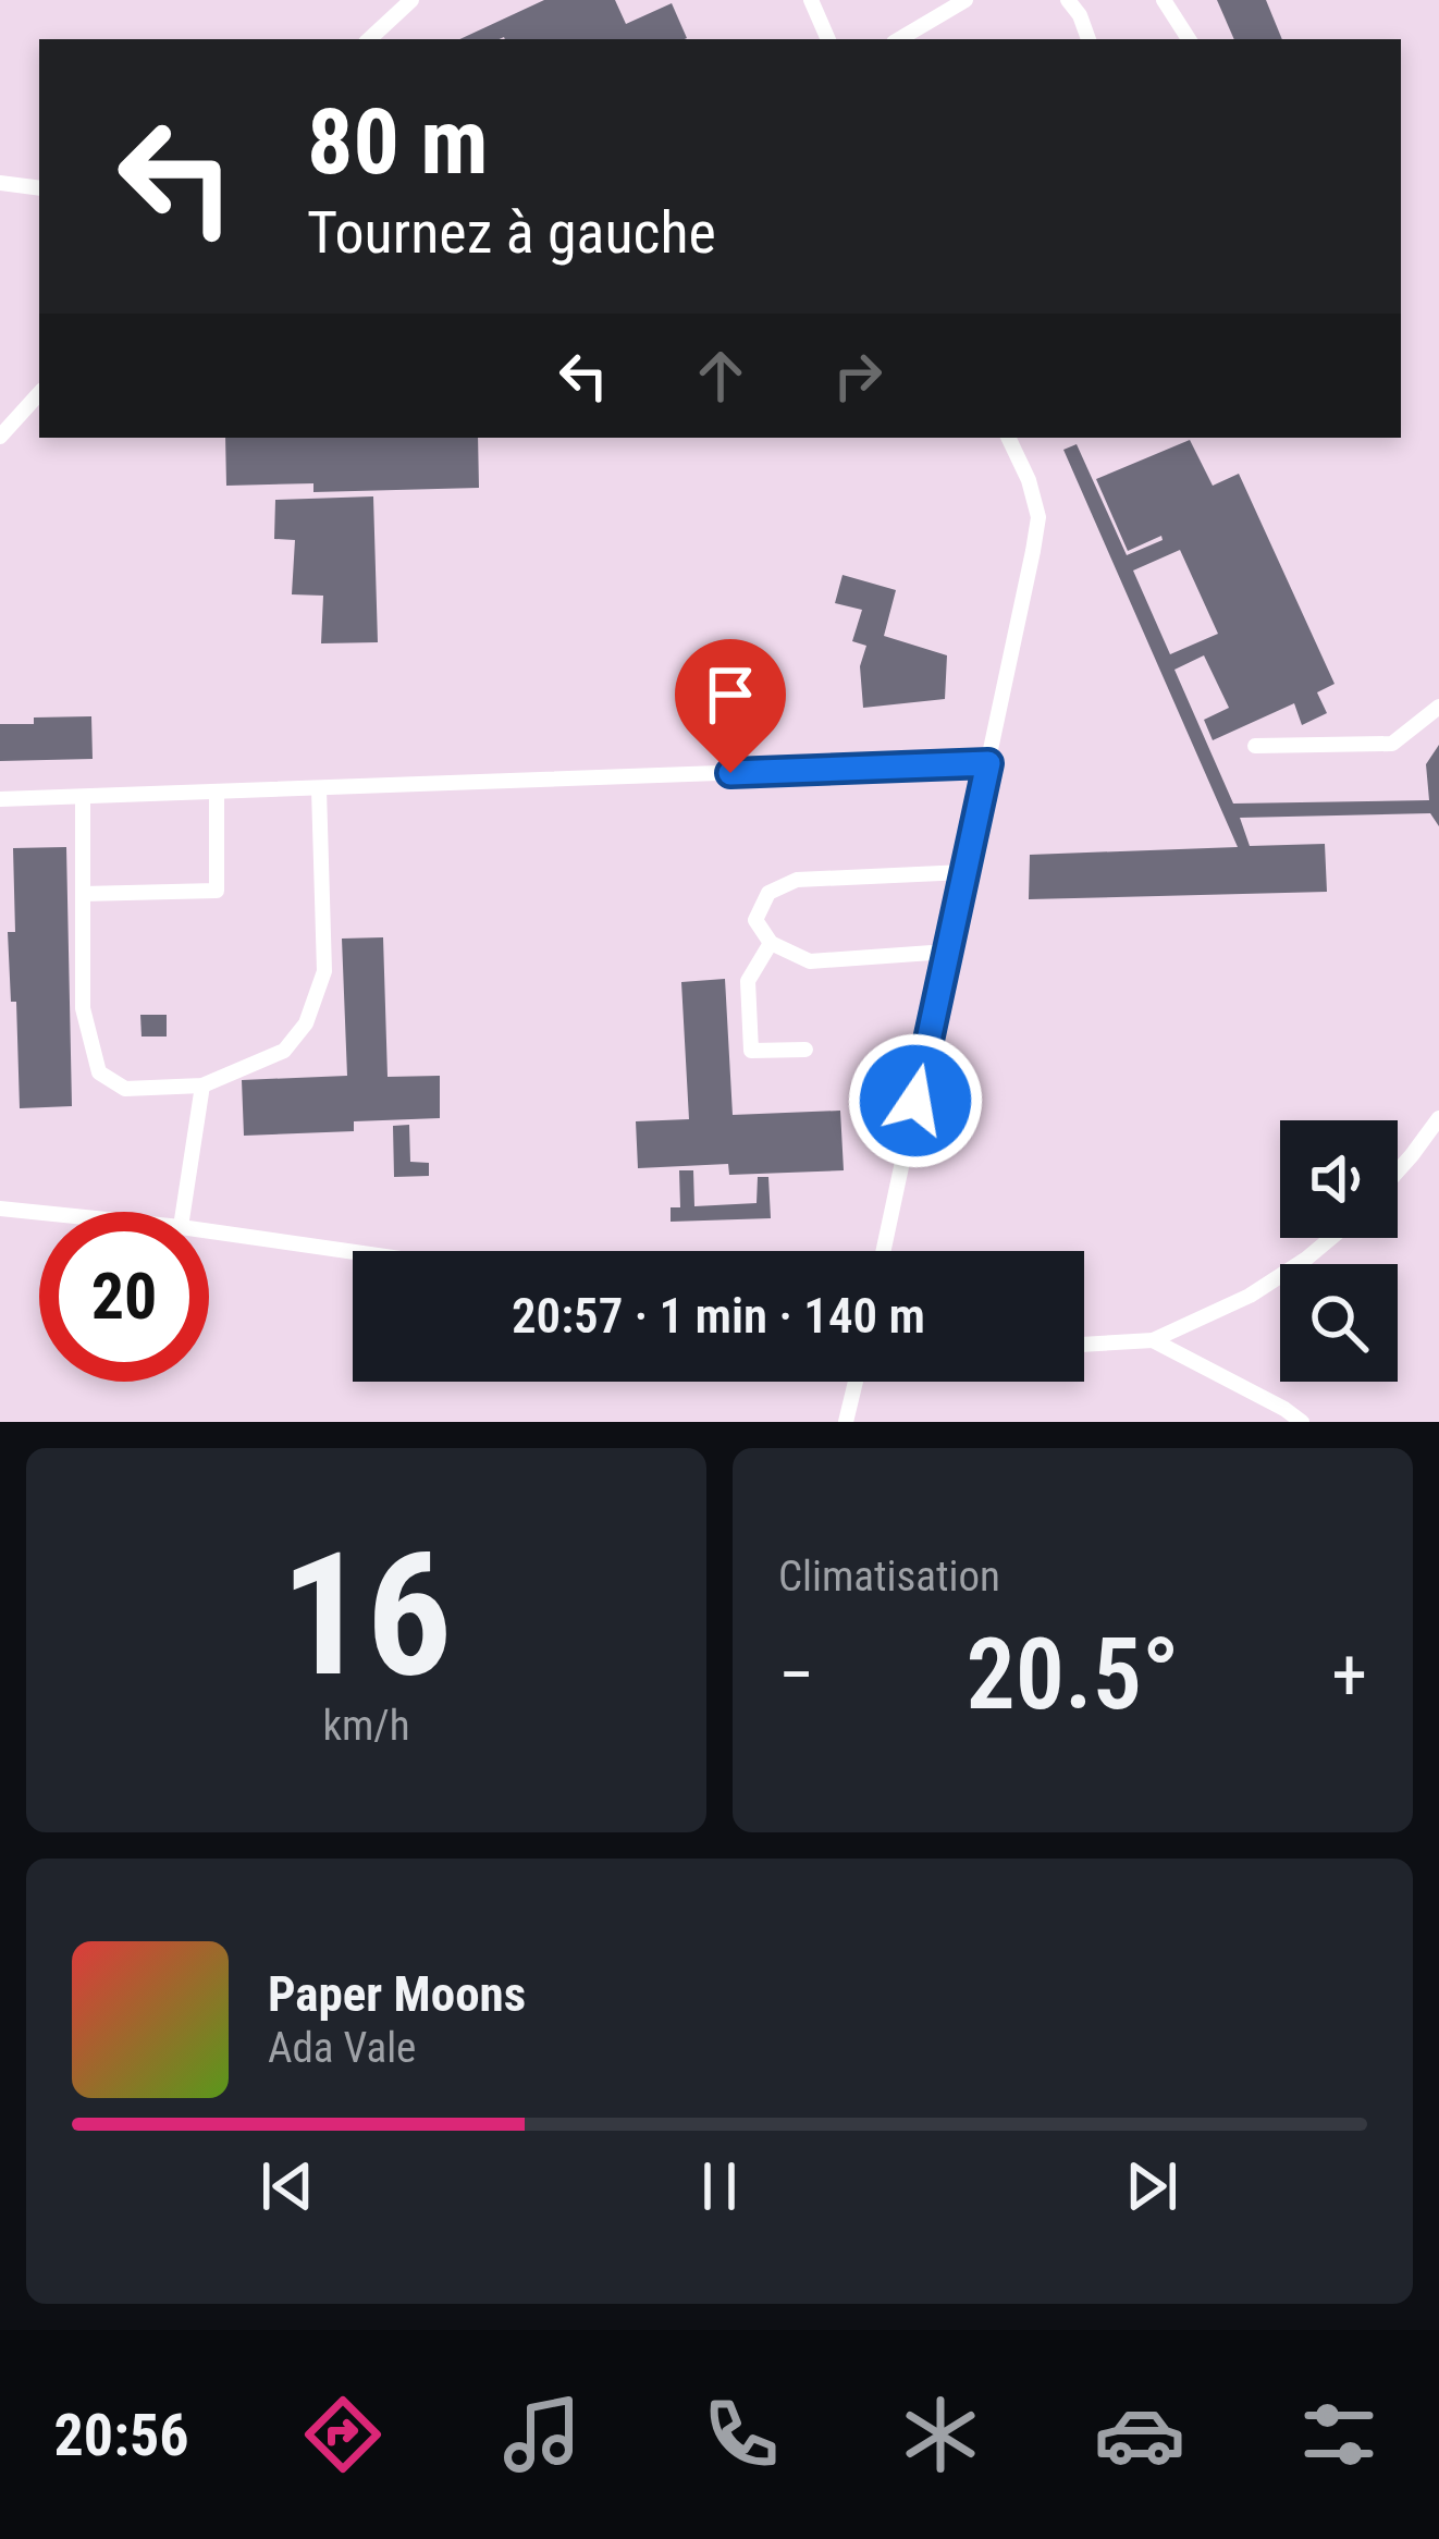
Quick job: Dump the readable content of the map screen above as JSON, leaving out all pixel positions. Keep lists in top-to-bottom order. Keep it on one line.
{"page":{"turn":["80 m","Tournez à gauche"],"limit":"20","trip":"20:57 · 1 min · 140 m","tile":[["16","km/h"],"Climatisation"],"heat":["−","20.5°","+"],"song":["Paper Moons","Ada Vale"],"tabs":"20:56"}}
